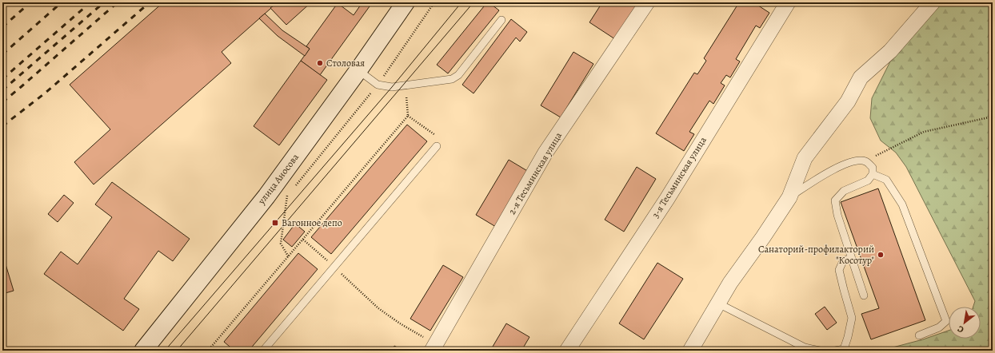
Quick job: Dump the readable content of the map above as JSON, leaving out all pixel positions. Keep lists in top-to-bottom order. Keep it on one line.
{"streets":{"main road":["улица Аносова"],"street":["2-я Тесьминская улица","3-я Тесьминская улица"]},"places":{"other":["Столовая","Санаторий-профилакторий \"Косотур\""],"transit":["Вагонное депо"]},"north":"bottom left"}
